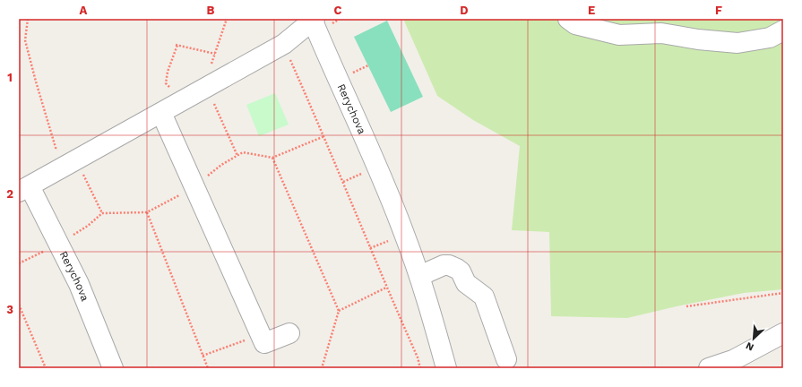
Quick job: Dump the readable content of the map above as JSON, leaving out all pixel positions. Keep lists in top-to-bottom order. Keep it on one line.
{"streets":{"street":["Rerychova"]},"north":"bottom left","grid":{"columns":["A","B","C","D","E","F"],"rows":["1","2","3"]}}
